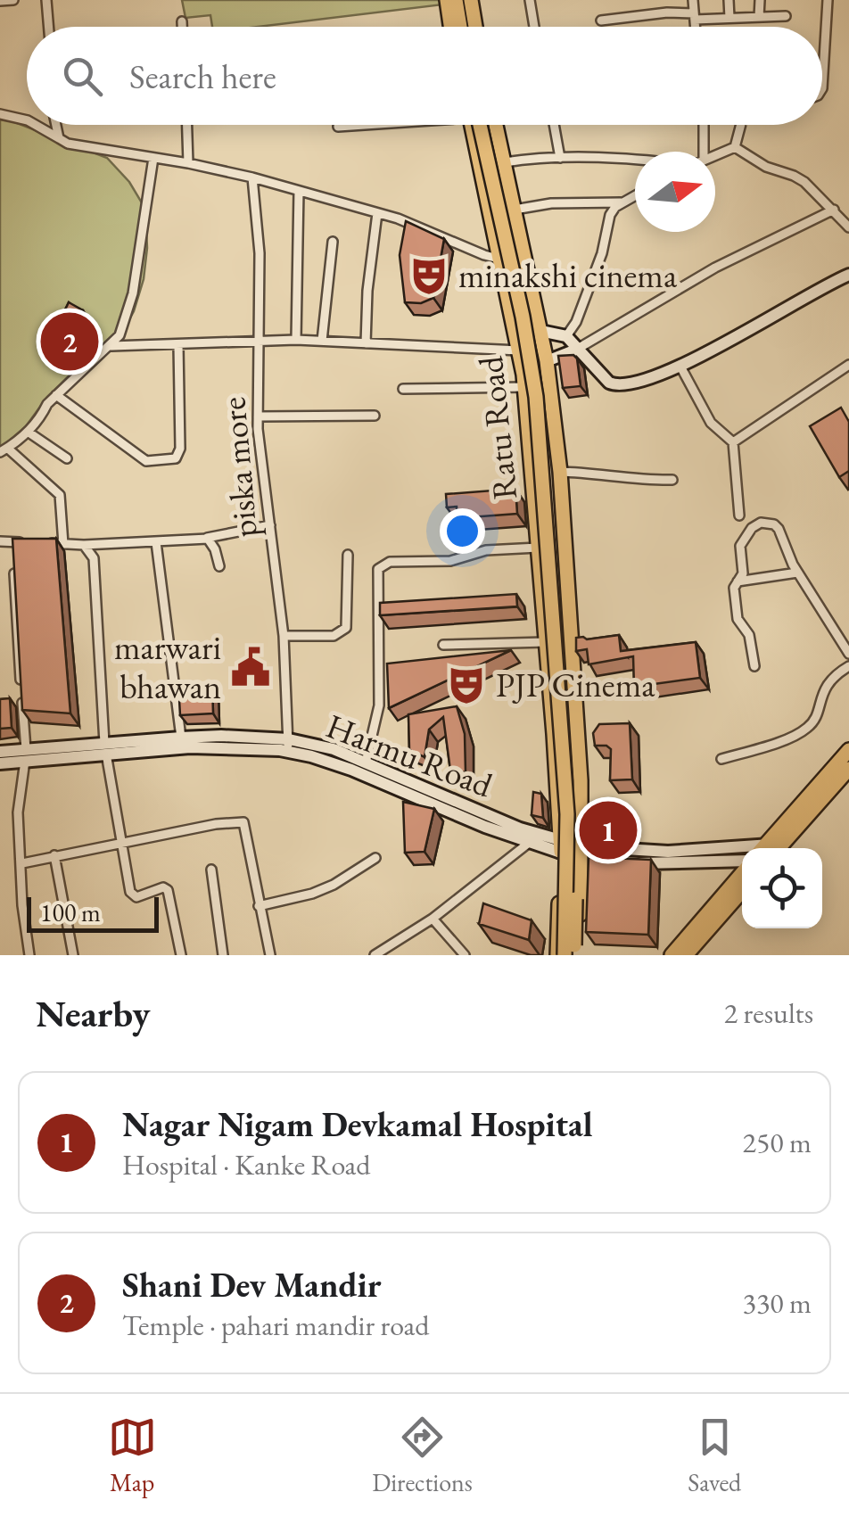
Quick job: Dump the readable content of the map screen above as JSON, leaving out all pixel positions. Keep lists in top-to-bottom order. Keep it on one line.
{"streets":{"main road":["Ratu Road","Harmu Road"],"street":["piska more"]},"crossings":[["Ratu Road","Harmu Road"],["piska more","Harmu Road"]],"places":{"theatre":["minakshi cinema","PJP Cinema"],"public building":["marwari bhawan"]},"scale_bar":"100 m","north":"right","page":{"search":"Search here","pins":["2","1"],"scale":"100 m","heading":["Nearby","2 results"],"list":[{"mark":"1","name":"Nagar Nigam Devkamal Hospital","note":"Hospital · Kanke Road","value":"250 m"},{"mark":"2","name":"Shani Dev Mandir","note":"Temple · pahari mandir road","value":"330 m"}],"nav":["Map","Directions","Saved"]}}
